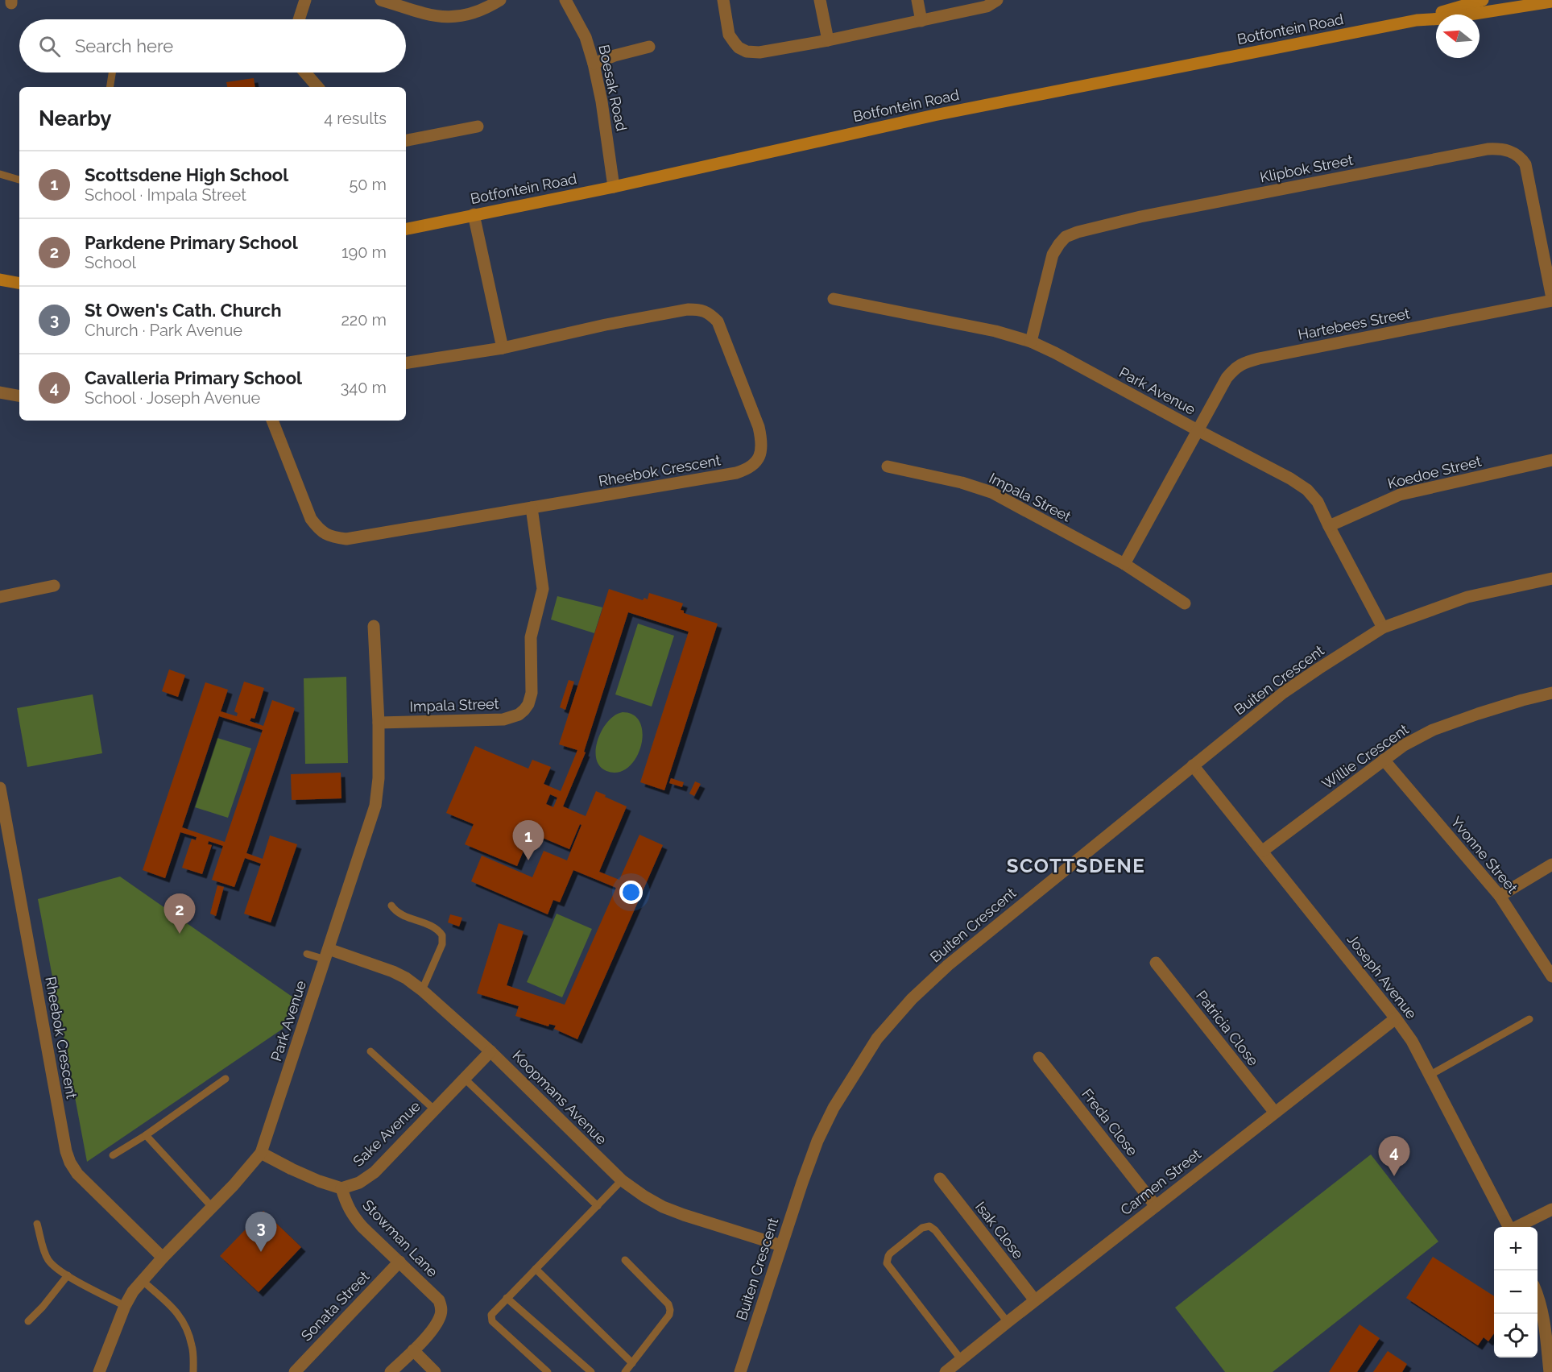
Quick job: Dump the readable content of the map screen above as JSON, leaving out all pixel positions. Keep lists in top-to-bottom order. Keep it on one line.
{"streets":{"main road":["Botfontein Road"],"street":["Boesak Road","Klipbok Street","Hartebees Street","Park Avenue","Rheebok Crescent","Koedoe Street","Impala Street","Buiten Crescent","Willie Crescent","Yvonne Street","Joseph Avenue","Patricia Close","Koopmans Avenue","Freda Close","Sake Avenue","Carmen Street","Isak Close","Stowman Lane","Sonata Street"]},"crossings":[["Botfontein Road","Boesak Road"],["Klipbok Street","Hartebees Street"],["Klipbok Street","Park Avenue"],["Hartebees Street","Park Avenue"],["Park Avenue","Rheebok Crescent"],["Park Avenue","Koedoe Street"],["Park Avenue","Impala Street"],["Park Avenue","Buiten Crescent"],["Park Avenue","Koopmans Avenue"],["Rheebok Crescent","Impala Street"],["Buiten Crescent","Joseph Avenue"],["Buiten Crescent","Koopmans Avenue"],["Willie Crescent","Yvonne Street"],["Willie Crescent","Joseph Avenue"],["Joseph Avenue","Carmen Street"],["Patricia Close","Carmen Street"],["Koopmans Avenue","Sake Avenue"],["Freda Close","Carmen Street"],["Sake Avenue","Stowman Lane"],["Carmen Street","Isak Close"],["Stowman Lane","Sonata Street"]],"districts":["SCOTTSDENE"],"north":"left","page":{"search":"Search here","heading":["Nearby","4 results"],"list":[{"mark":"1","name":"Scottsdene High School","note":"School · Impala Street","value":"50 m"},{"mark":"2","name":"Parkdene Primary School","note":"School","value":"190 m"},{"mark":"3","name":"St Owen's Cath. Church","note":"Church · Park Avenue","value":"220 m"},{"mark":"4","name":"Cavalleria Primary School","note":"School · Joseph Avenue","value":"340 m"}],"pins":["1","2","4","3"],"map_buttons":["+","−"]}}
